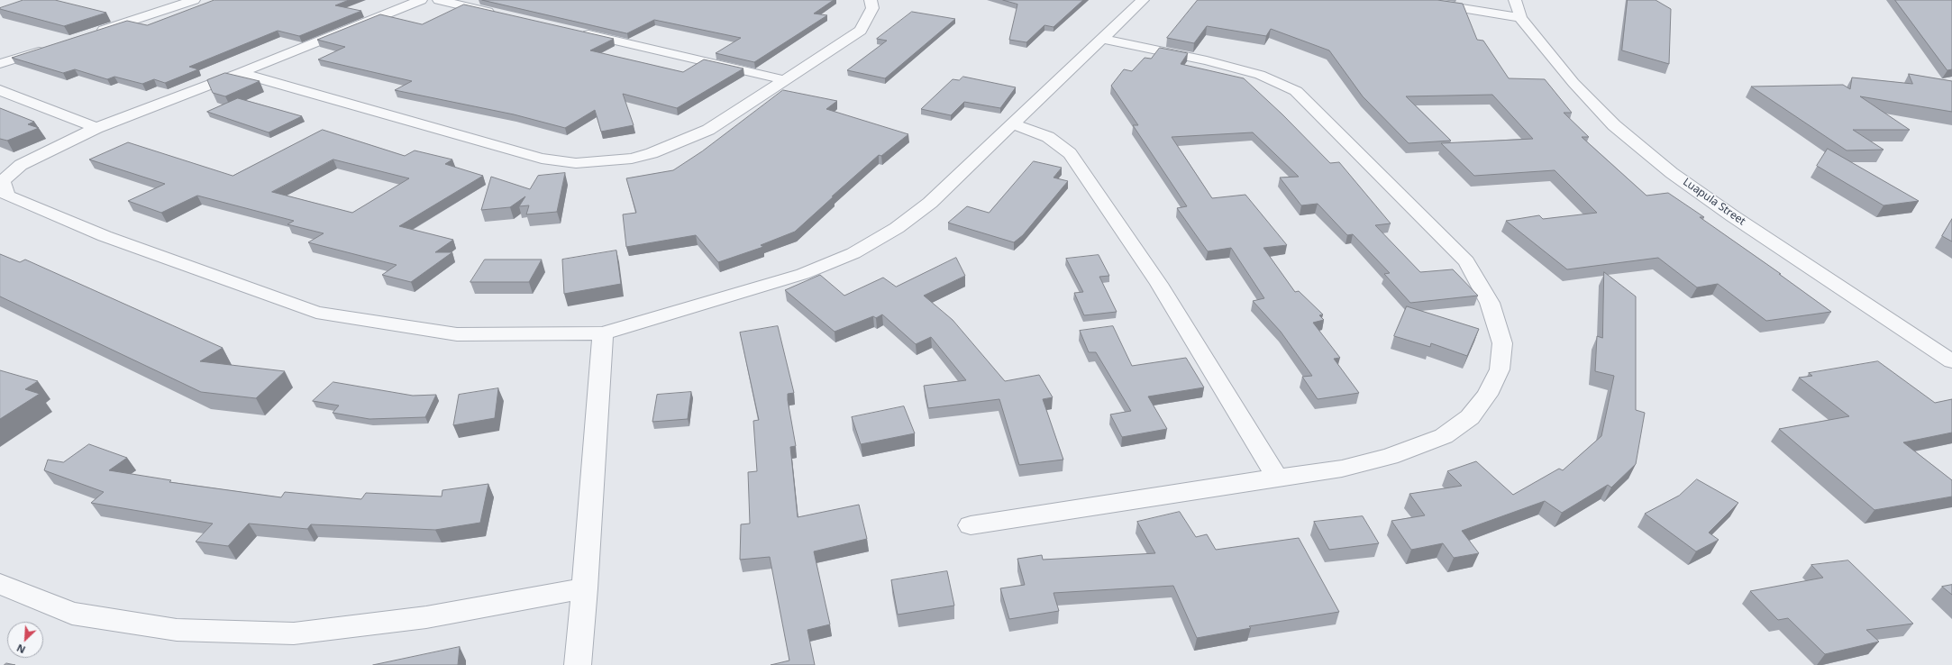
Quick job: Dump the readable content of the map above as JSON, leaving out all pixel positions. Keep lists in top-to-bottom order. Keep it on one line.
{"streets":{"street":["Luapula Street"]},"north":"bottom left"}
